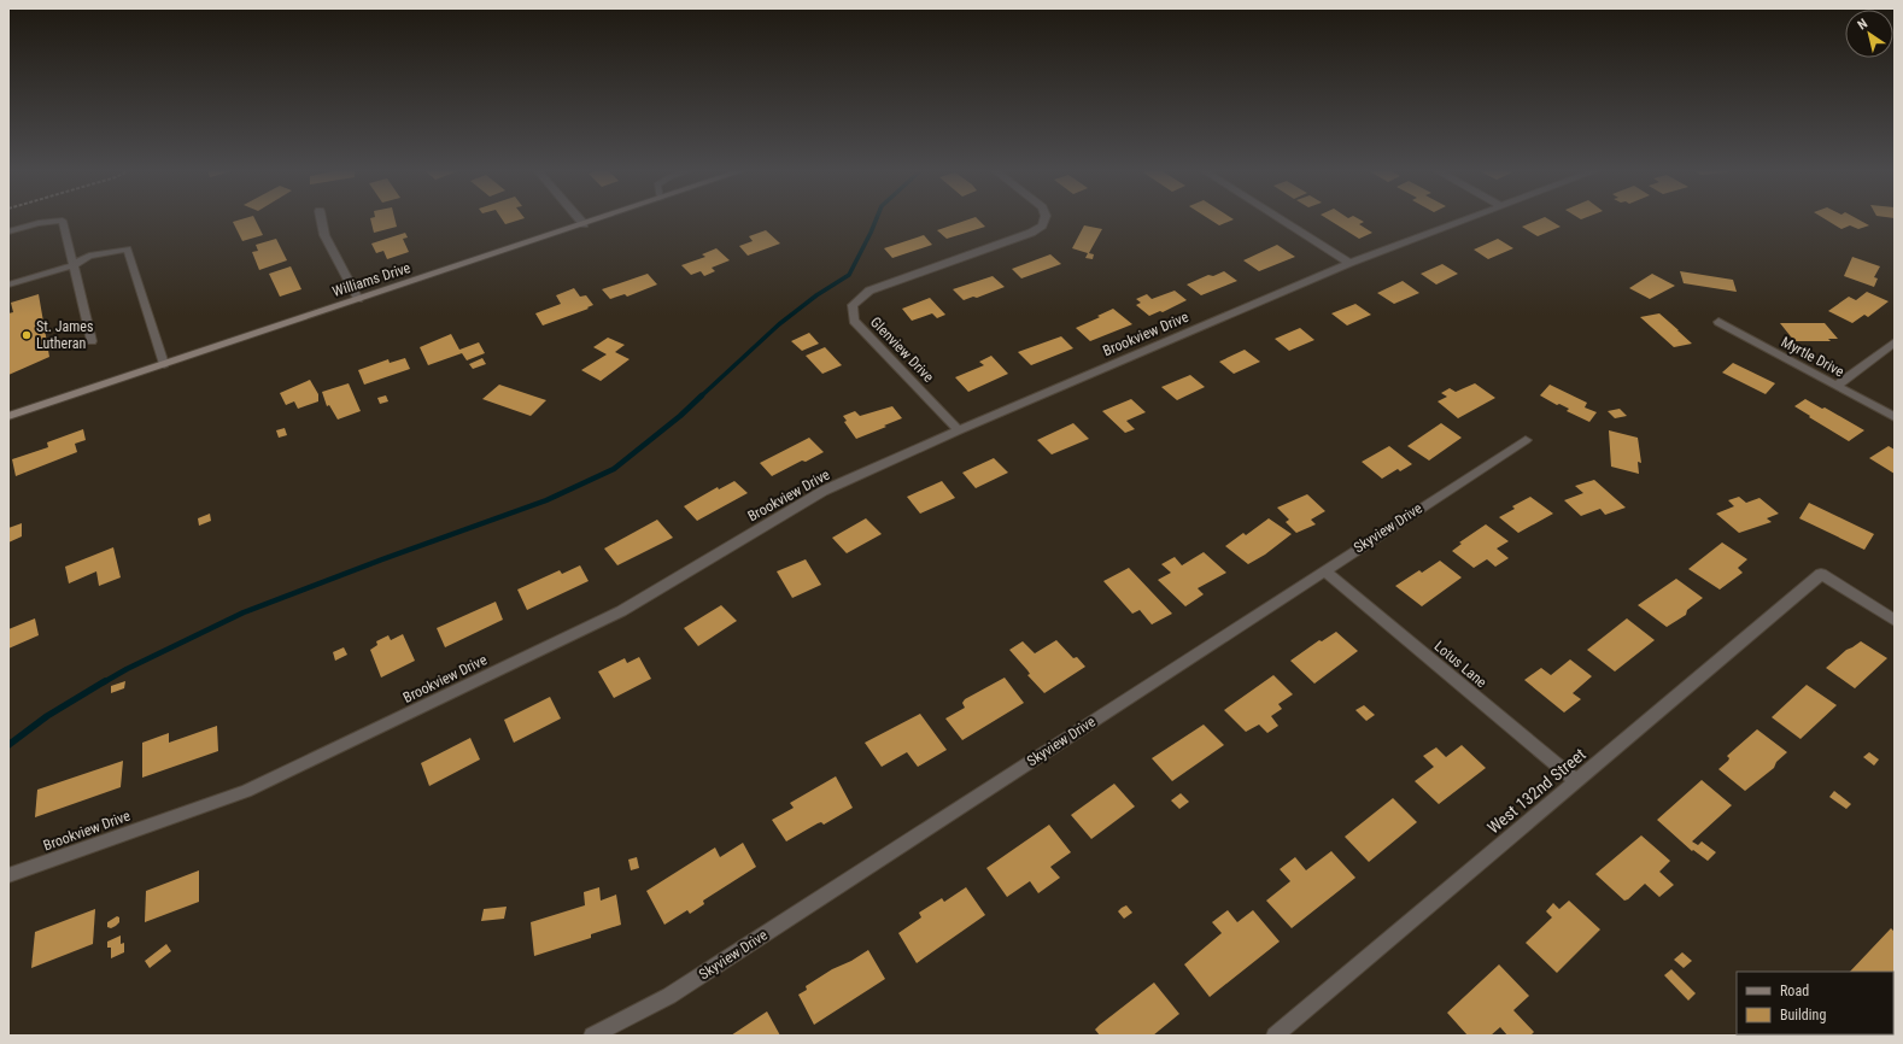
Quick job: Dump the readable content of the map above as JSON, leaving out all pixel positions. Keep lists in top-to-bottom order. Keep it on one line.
{"streets":{"main road":["Williams Drive"],"street":["Brookview Drive","Glenview Drive","Myrtle Drive","Skyview Drive","Lotus Lane","West 132nd Street"]},"crossings":[["Brookview Drive","Glenview Drive"],["Skyview Drive","Lotus Lane"],["Lotus Lane","West 132nd Street"]],"places":["St. James Lutheran"],"legend":["Road","Building"],"north":"top left"}
